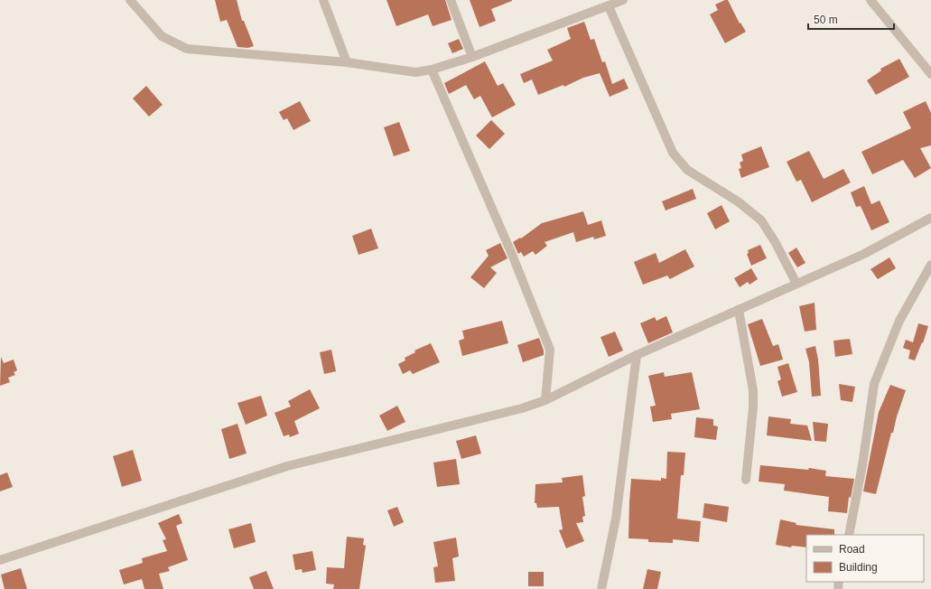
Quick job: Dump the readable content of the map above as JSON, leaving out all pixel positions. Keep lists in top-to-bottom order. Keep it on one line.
{"legend":["Road","Building"],"scale_bar":"50 m"}
